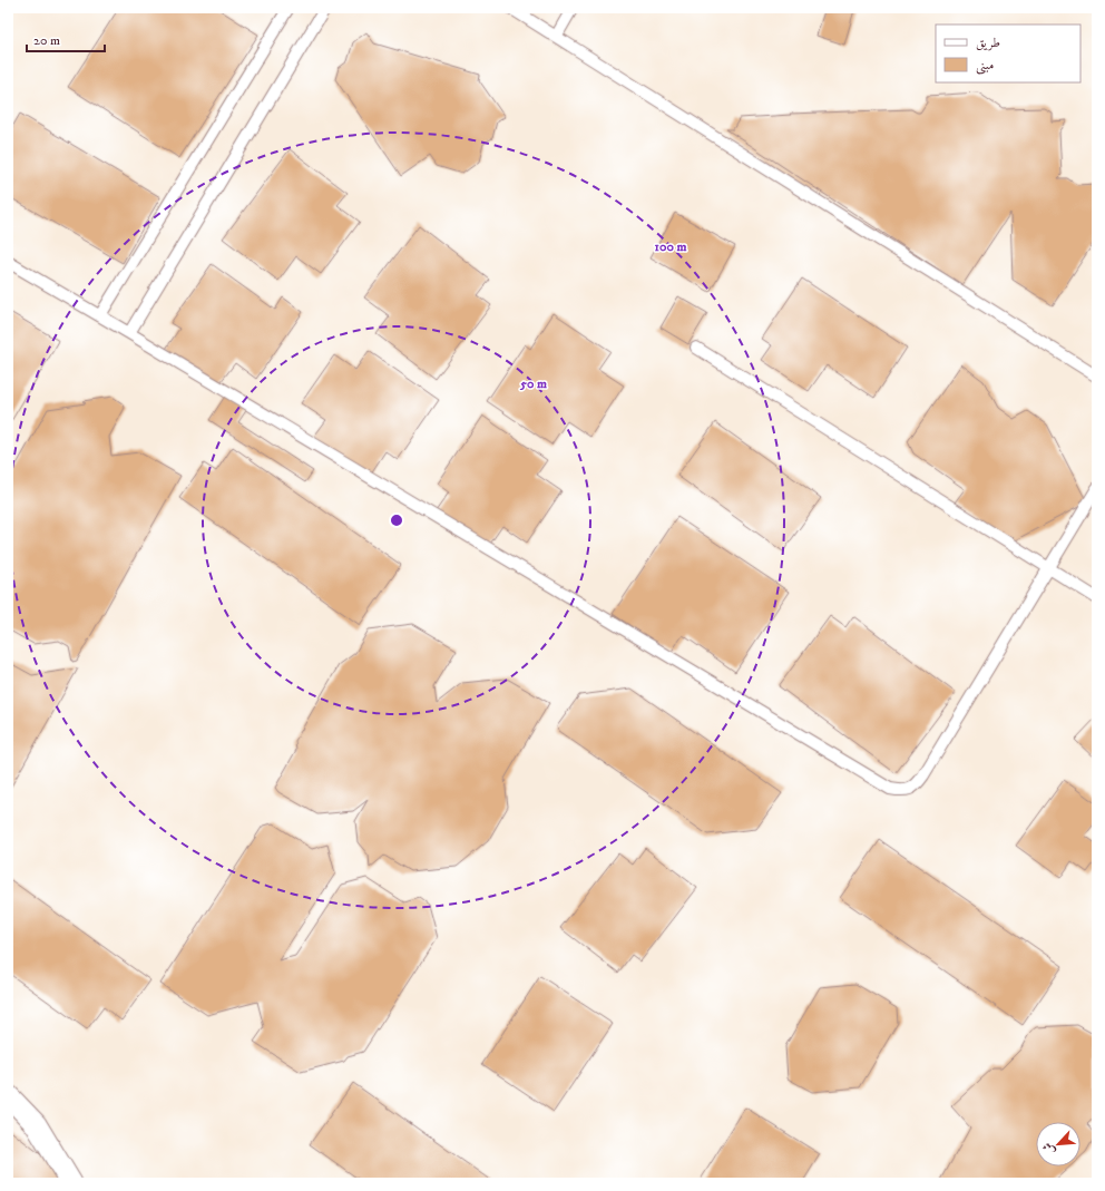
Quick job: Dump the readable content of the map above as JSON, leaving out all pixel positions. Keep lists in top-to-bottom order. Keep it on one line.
{"legend":["طريق","مبنى"],"scale_bar":"20 m","north":"bottom left","rings":["100 m","50 m"]}
